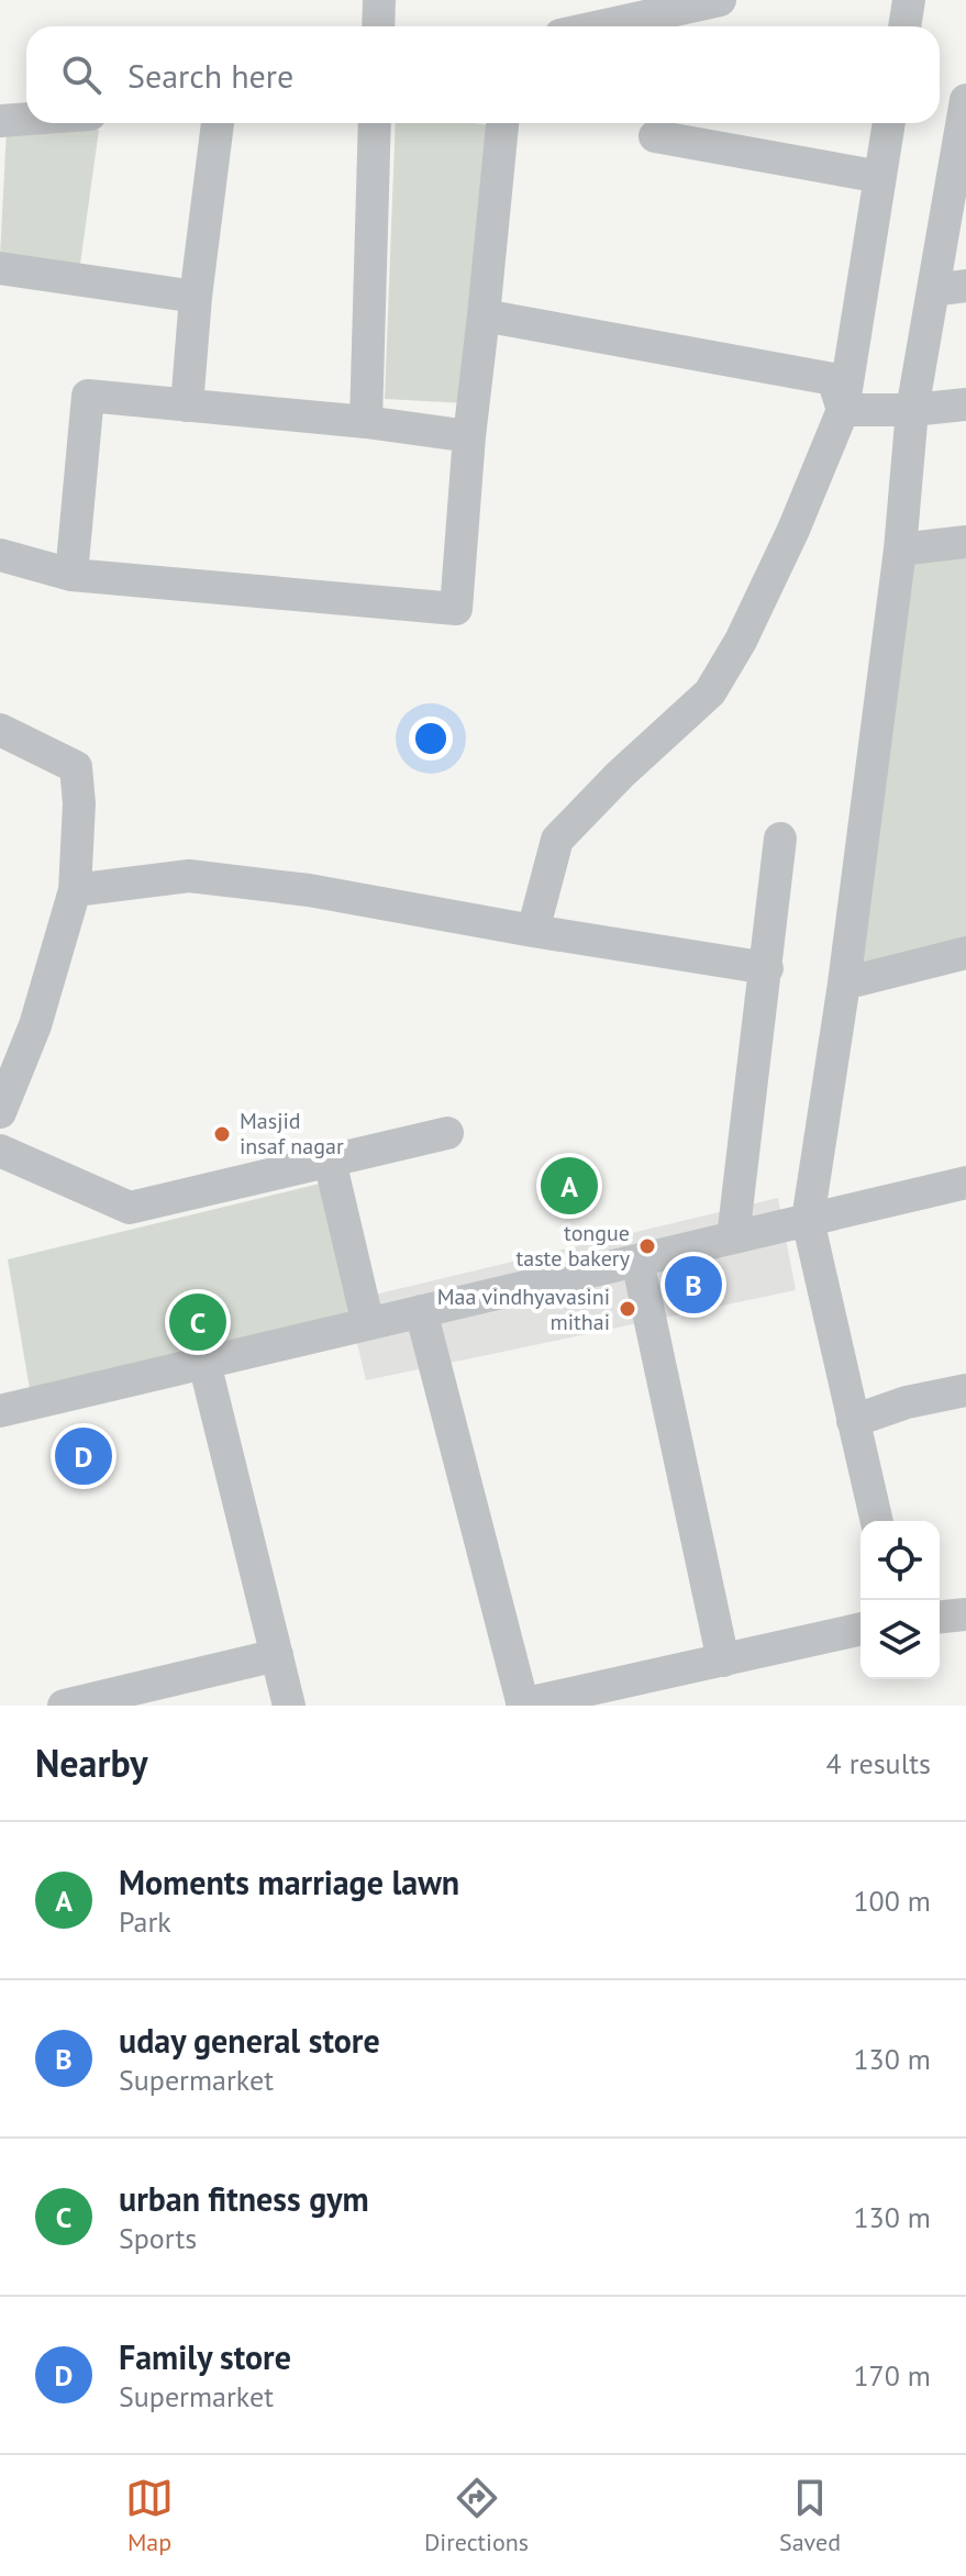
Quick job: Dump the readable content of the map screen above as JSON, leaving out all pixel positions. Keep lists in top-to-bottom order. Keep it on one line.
{"places":["Masjid insaf nagar","tongue taste bakery","Maa vindhyavasini mithai"],"page":{"search":"Search here","pins":["A","B","C","D"],"heading":["Nearby","4 results"],"list":[{"mark":"A","name":"Moments marriage lawn","note":"Park","value":"100 m"},{"mark":"B","name":"uday general store","note":"Supermarket","value":"130 m"},{"mark":"C","name":"urban fitness gym","note":"Sports","value":"130 m"},{"mark":"D","name":"Family store","note":"Supermarket","value":"170 m"}],"nav":["Map","Directions","Saved"]}}
